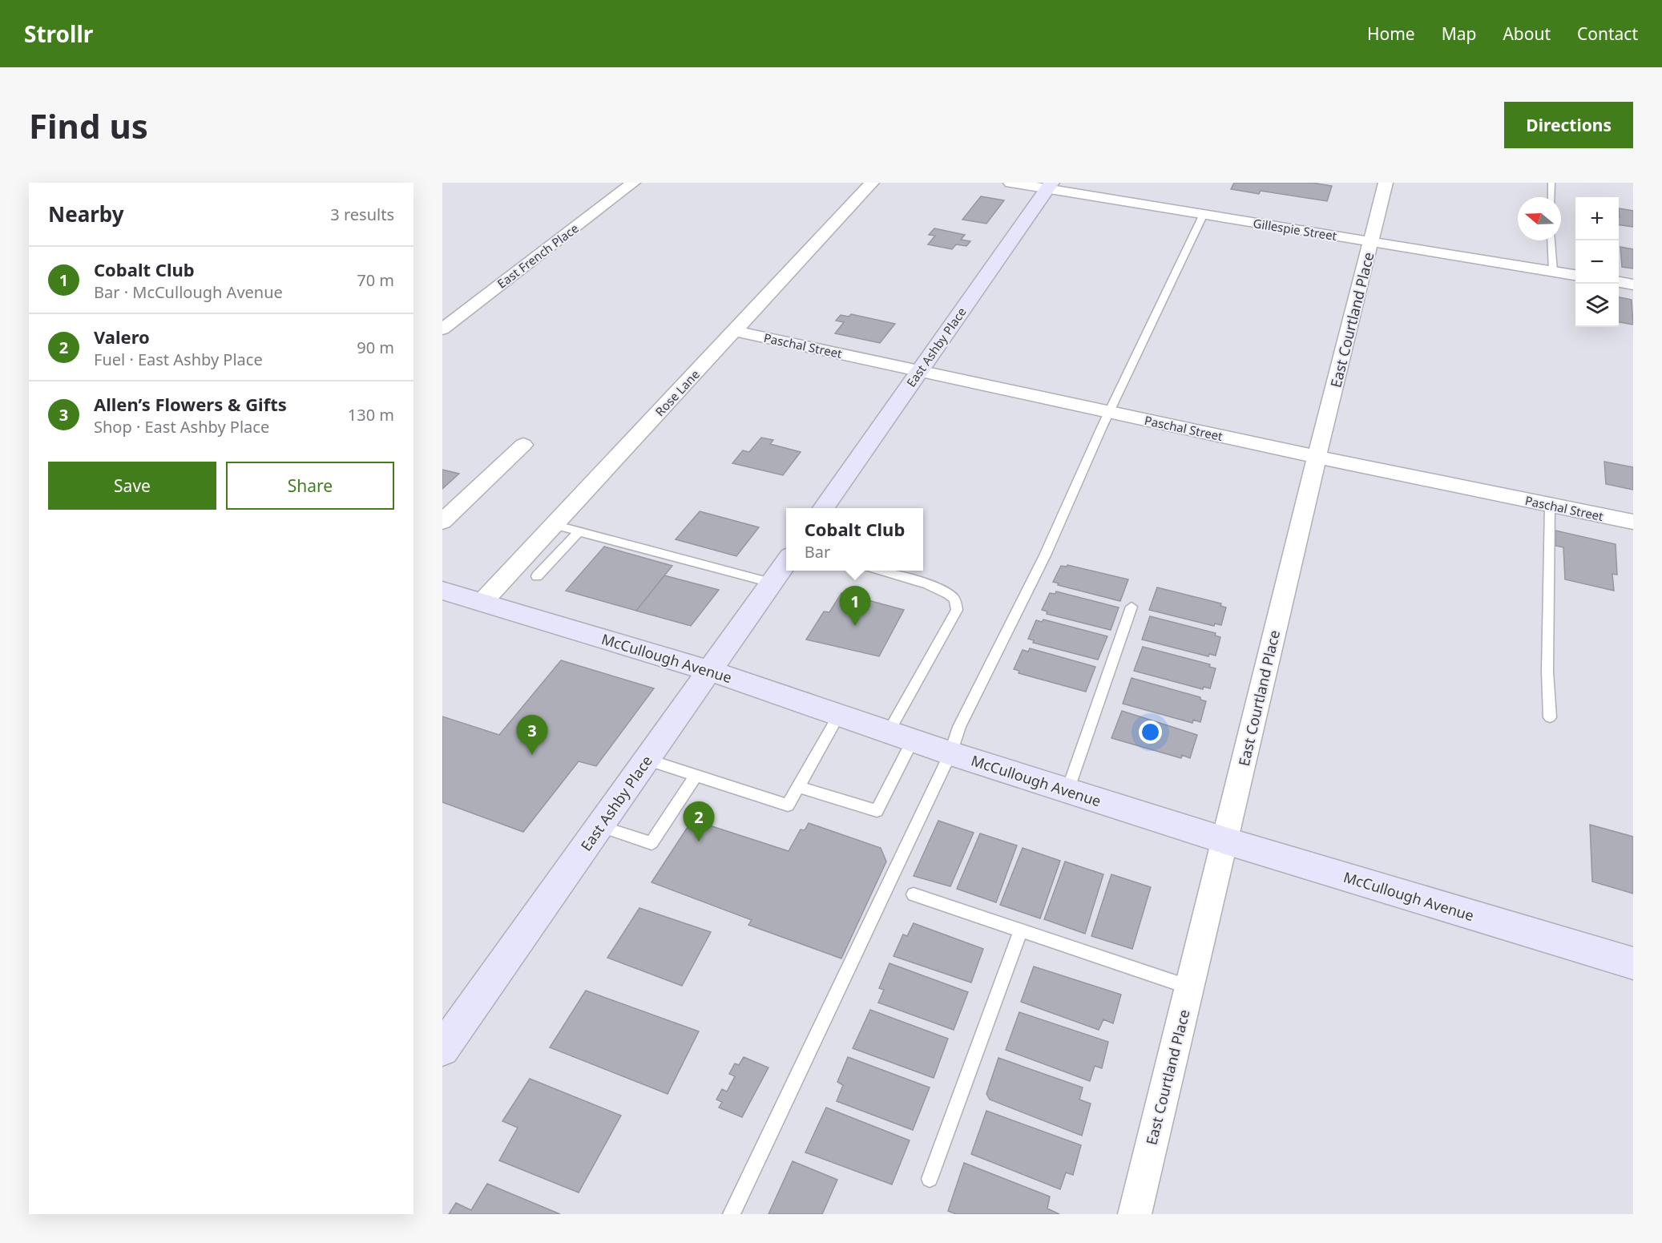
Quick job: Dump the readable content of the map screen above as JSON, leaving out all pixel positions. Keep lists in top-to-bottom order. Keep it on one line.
{"streets":{"main road":["East Ashby Place","McCullough Avenue"],"street":["Gillespie Street","East French Place","East Courtland Place","Paschal Street","Rose Lane"]},"crossings":[["Gillespie Street","East Courtland Place"],["Gillespie Street","East Ashby Place"],["East Courtland Place","Paschal Street"],["East Courtland Place","McCullough Avenue"],["Paschal Street","East Ashby Place"],["Paschal Street","Rose Lane"],["East Ashby Place","McCullough Avenue"],["Rose Lane","McCullough Avenue"]],"north":"left","page":{"header":"Strollr","nav":["Home","Map","About","Contact"],"buttons":["Directions",["Save","Share"]],"title":"Find us","heading":["Nearby","3 results"],"map_buttons":["+","−"],"list":[{"mark":"1","name":"Cobalt Club","note":"Bar · McCullough Avenue","value":"70 m"},{"mark":"2","name":"Valero","note":"Fuel · East Ashby Place","value":"90 m"},{"mark":"3","name":"Allen’s Flowers & Gifts","note":"Shop · East Ashby Place","value":"130 m"}],"popup":["Cobalt Club","Bar"],"pins":["1","3","2"]}}
